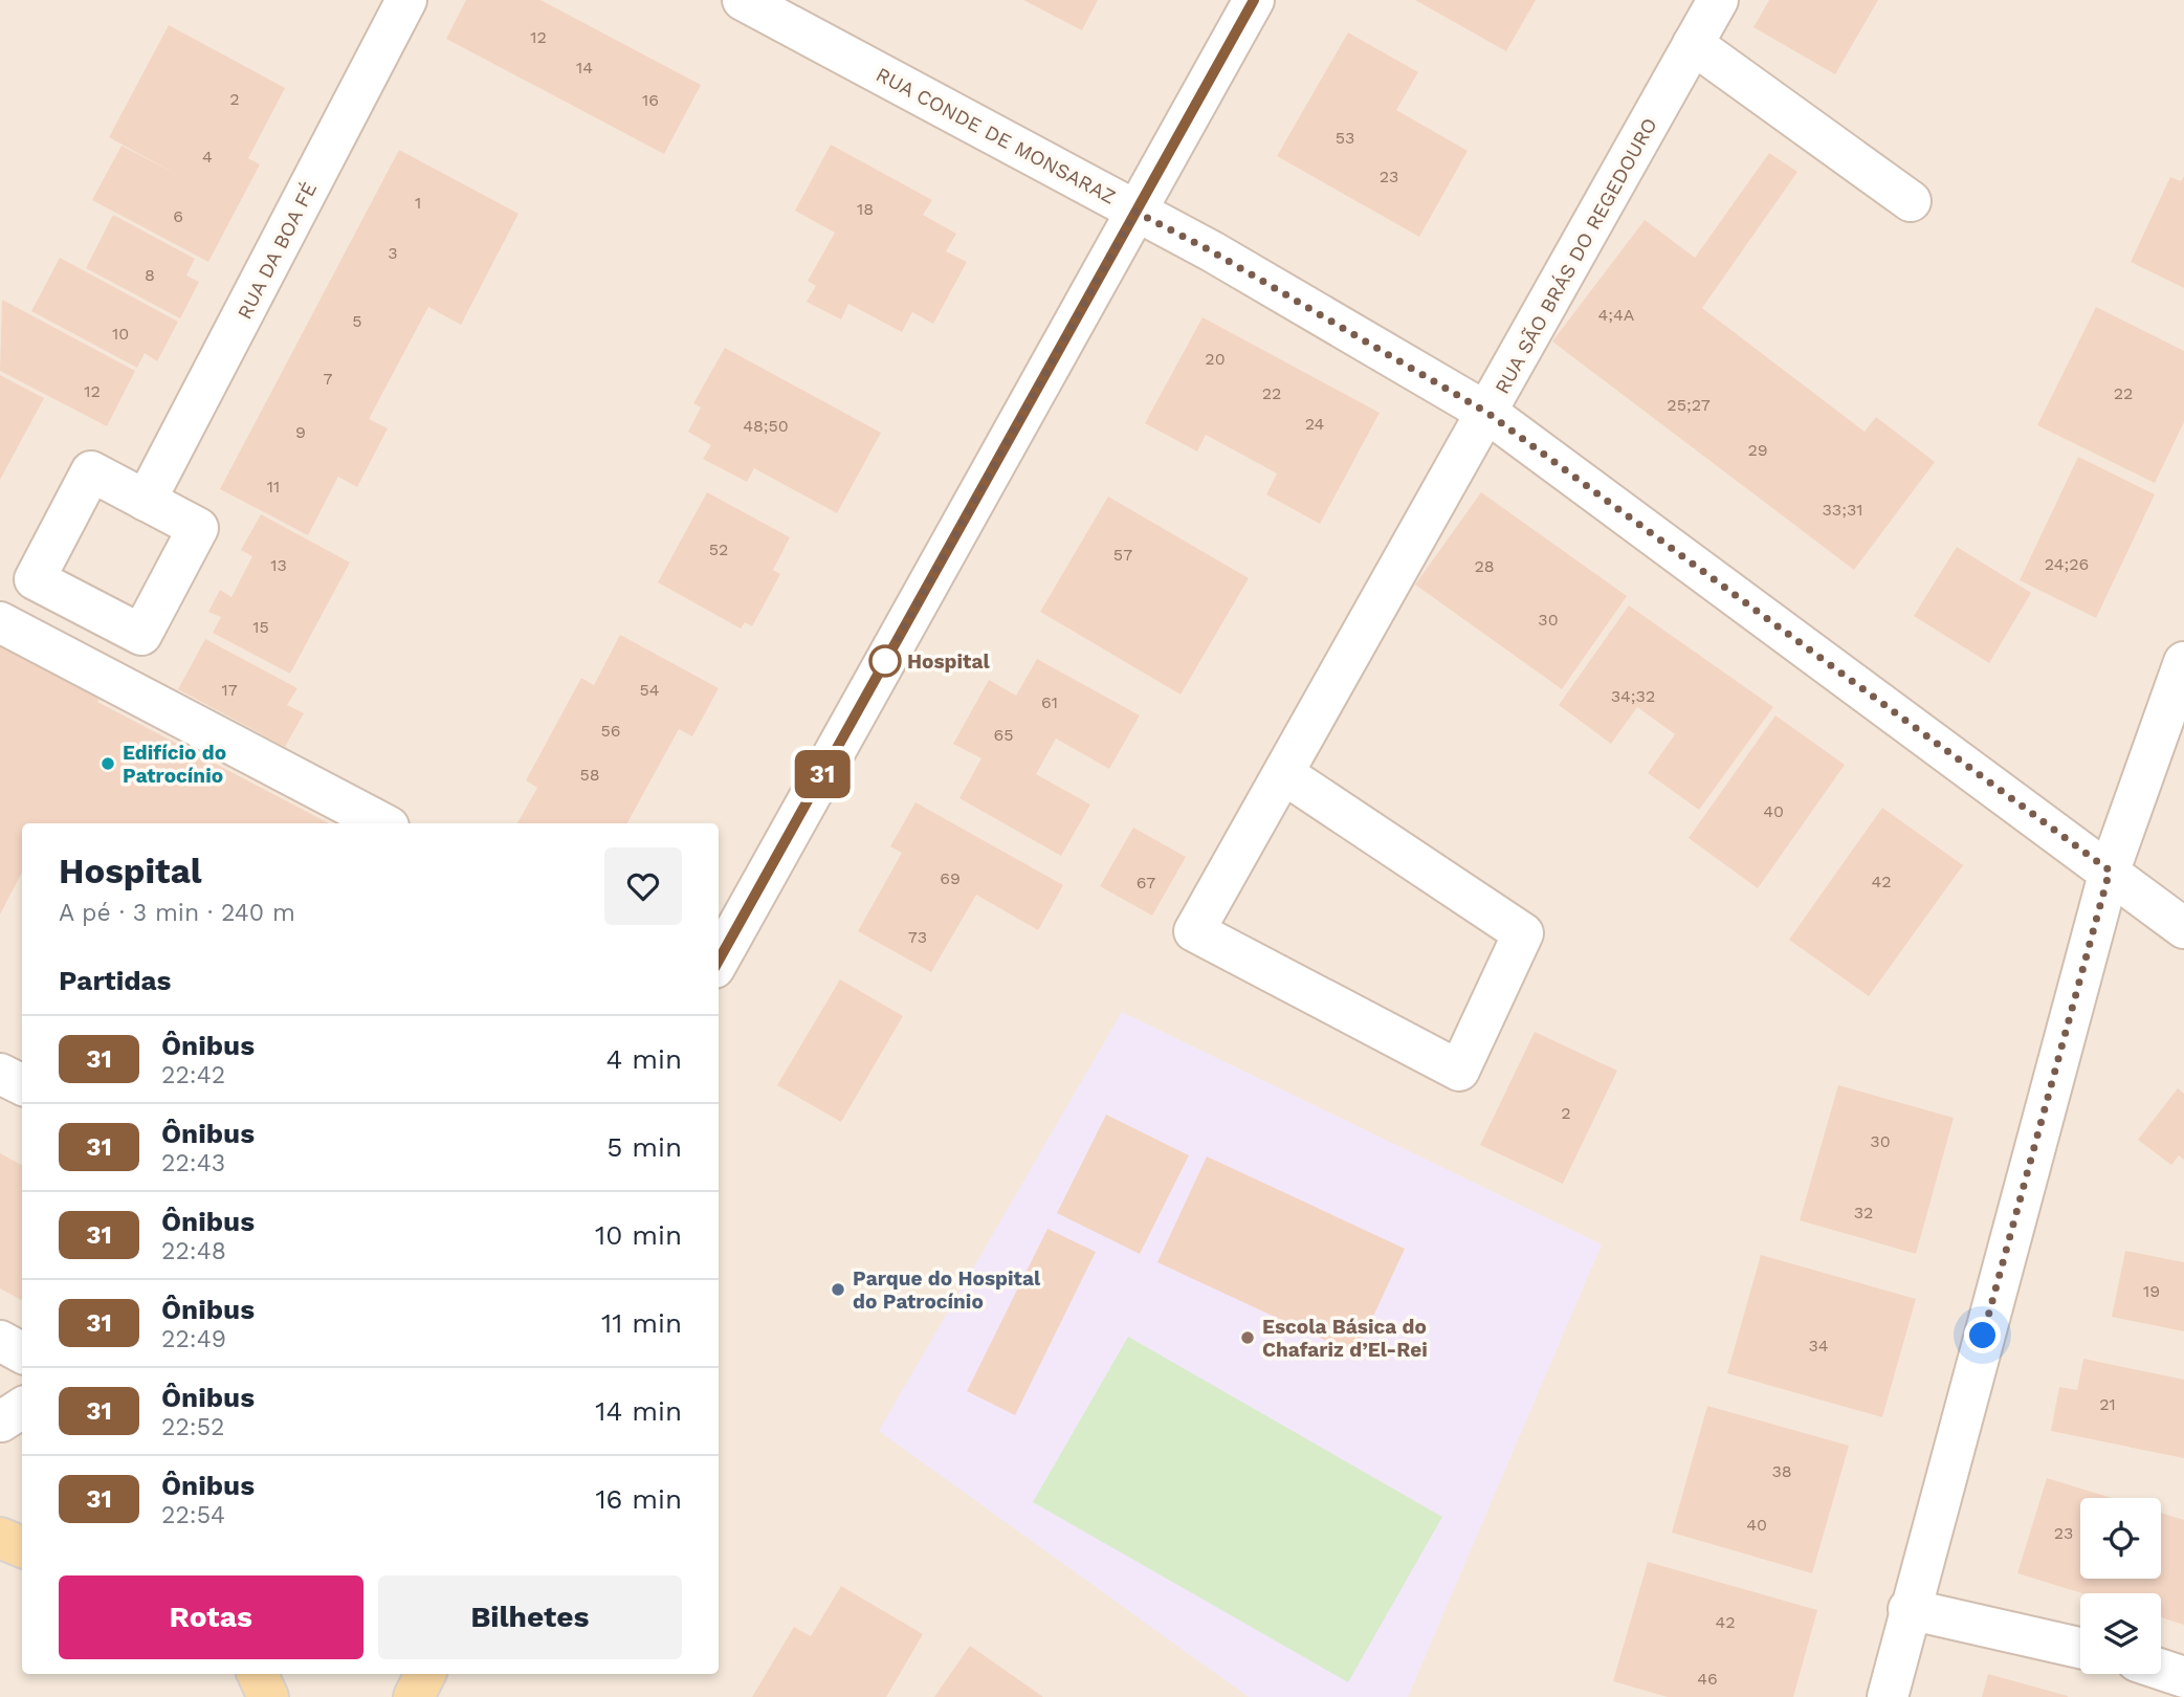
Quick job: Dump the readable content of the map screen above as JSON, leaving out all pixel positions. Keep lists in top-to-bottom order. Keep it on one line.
{"streets":{"street":["RUA CONDE DE MONSARAZ","RUA DA BOA FÉ","RUA SÃO BRÁS DO REGEDOURO"]},"crossings":[["RUA CONDE DE MONSARAZ","RUA SÃO BRÁS DO REGEDOURO"]],"places":["Hospital","Edifício do Patrocínio","Parque do Hospital do Patrocínio","Escola Básica do Chafariz d’El-Rei"],"lines":["bus line 31"],"house_numbers":["12","14","2","16","53","4","23","1","18","6","3","8","4;4A","5","10","20","7","12","22","22","25;27","24","48;50","9","29","11","33;31","52","57","24;26","13","28","30","15","17","54","34;32","61","56","65","58","40","69","42","67","73","2","30","32","19","34","21","38","40","23","42","46"],"page":{"on_map":"31","heading":[["Hospital","A pé · 3 min · 240 m"],"Partidas"],"list":[{"mark":"31","name":"Ônibus","note":"22:42","value":"4 min"},{"mark":"31","name":"Ônibus","note":"22:43","value":"5 min"},{"mark":"31","name":"Ônibus","note":"22:48","value":"10 min"},{"mark":"31","name":"Ônibus","note":"22:49","value":"11 min"},{"mark":"31","name":"Ônibus","note":"22:52","value":"14 min"},{"mark":"31","name":"Ônibus","note":"22:54","value":"16 min"}],"buttons":["Rotas","Bilhetes"]}}
